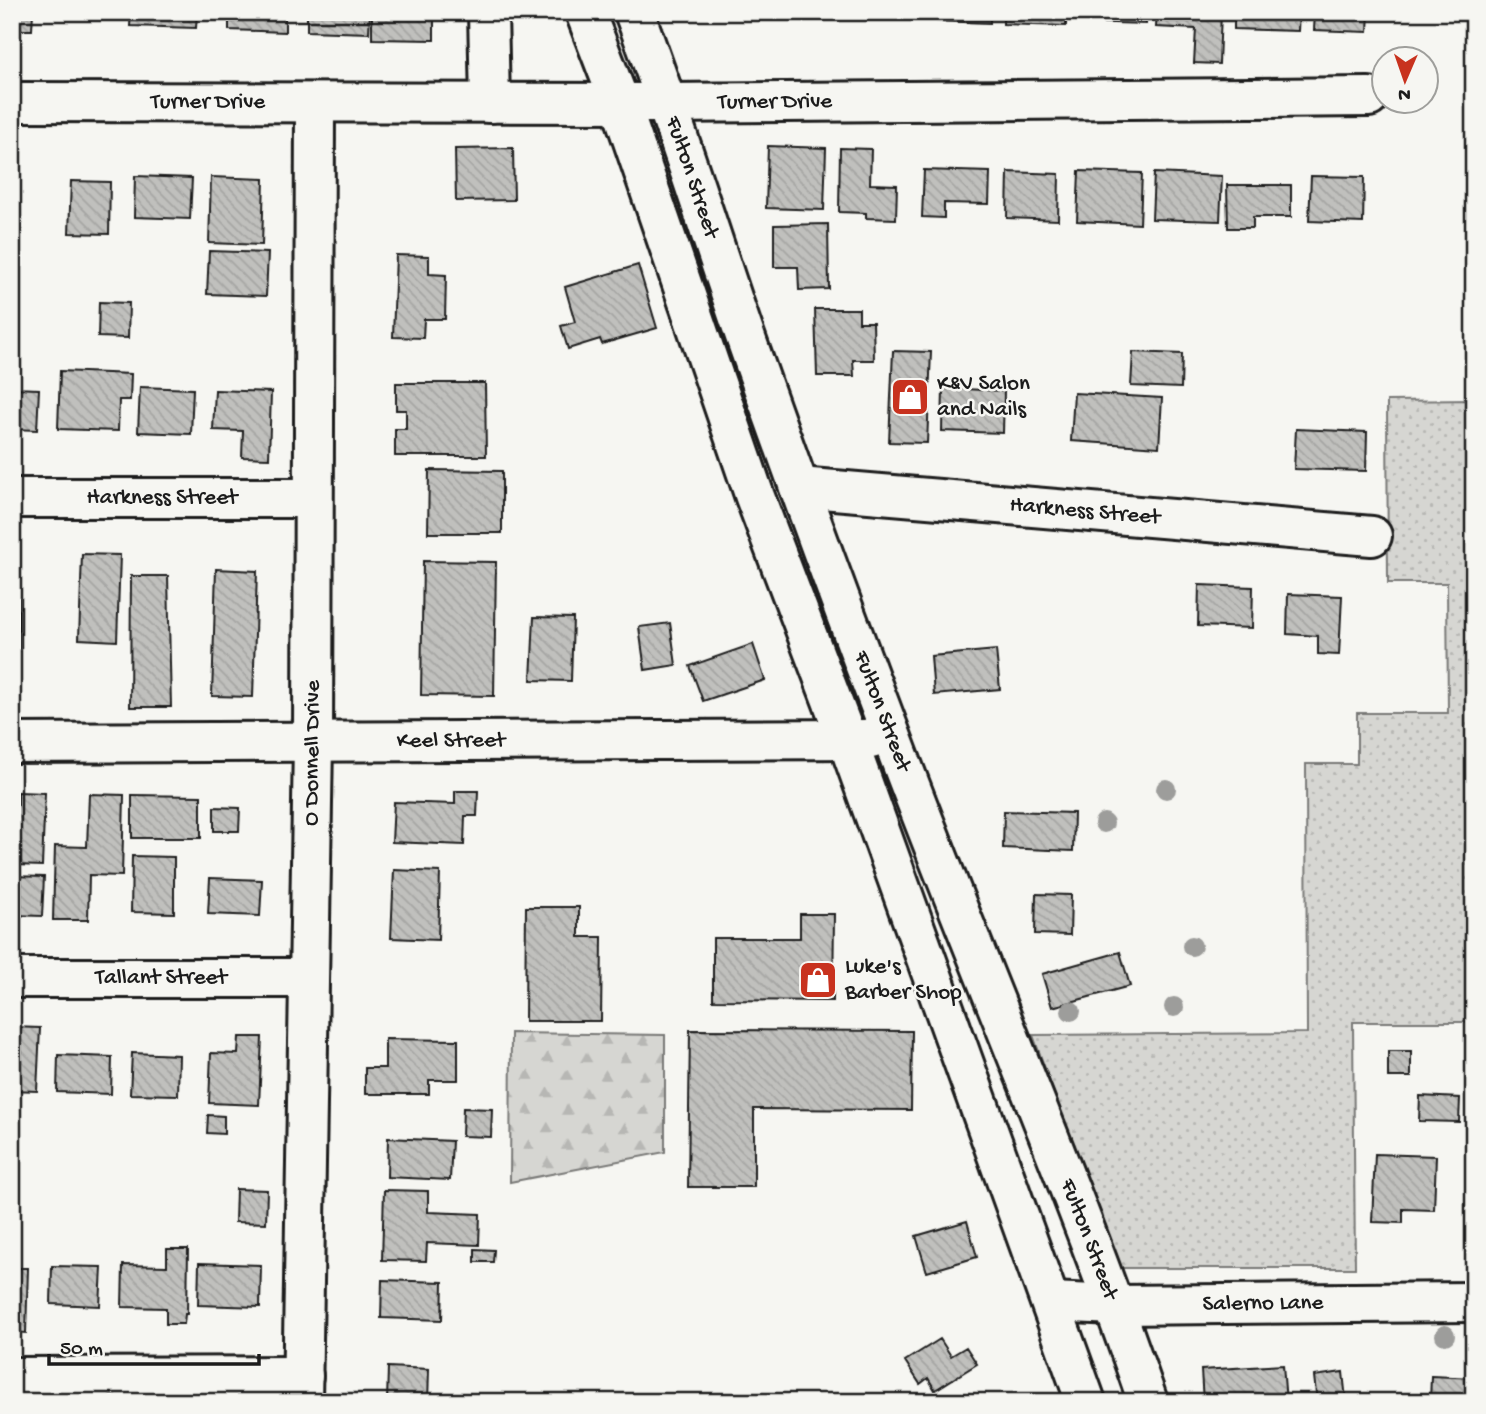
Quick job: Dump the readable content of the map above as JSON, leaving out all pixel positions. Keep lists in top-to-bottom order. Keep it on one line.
{"streets":{"street":["Turner Drive","Fulton Street","Harkness Street","Keel Street","O Donnell Drive","Tallant Street","Salerno Lane"]},"crossings":[["Turner Drive","Fulton Street"],["Turner Drive","O Donnell Drive"],["Fulton Street","Harkness Street"],["Fulton Street","Keel Street"],["Fulton Street","Salerno Lane"],["Harkness Street","O Donnell Drive"],["Keel Street","O Donnell Drive"],["O Donnell Drive","Tallant Street"]],"places":{"shop":["K&V Salon and Nails","Luke's Barber Shop"]},"scale_bar":"50 m","north":"bottom"}
